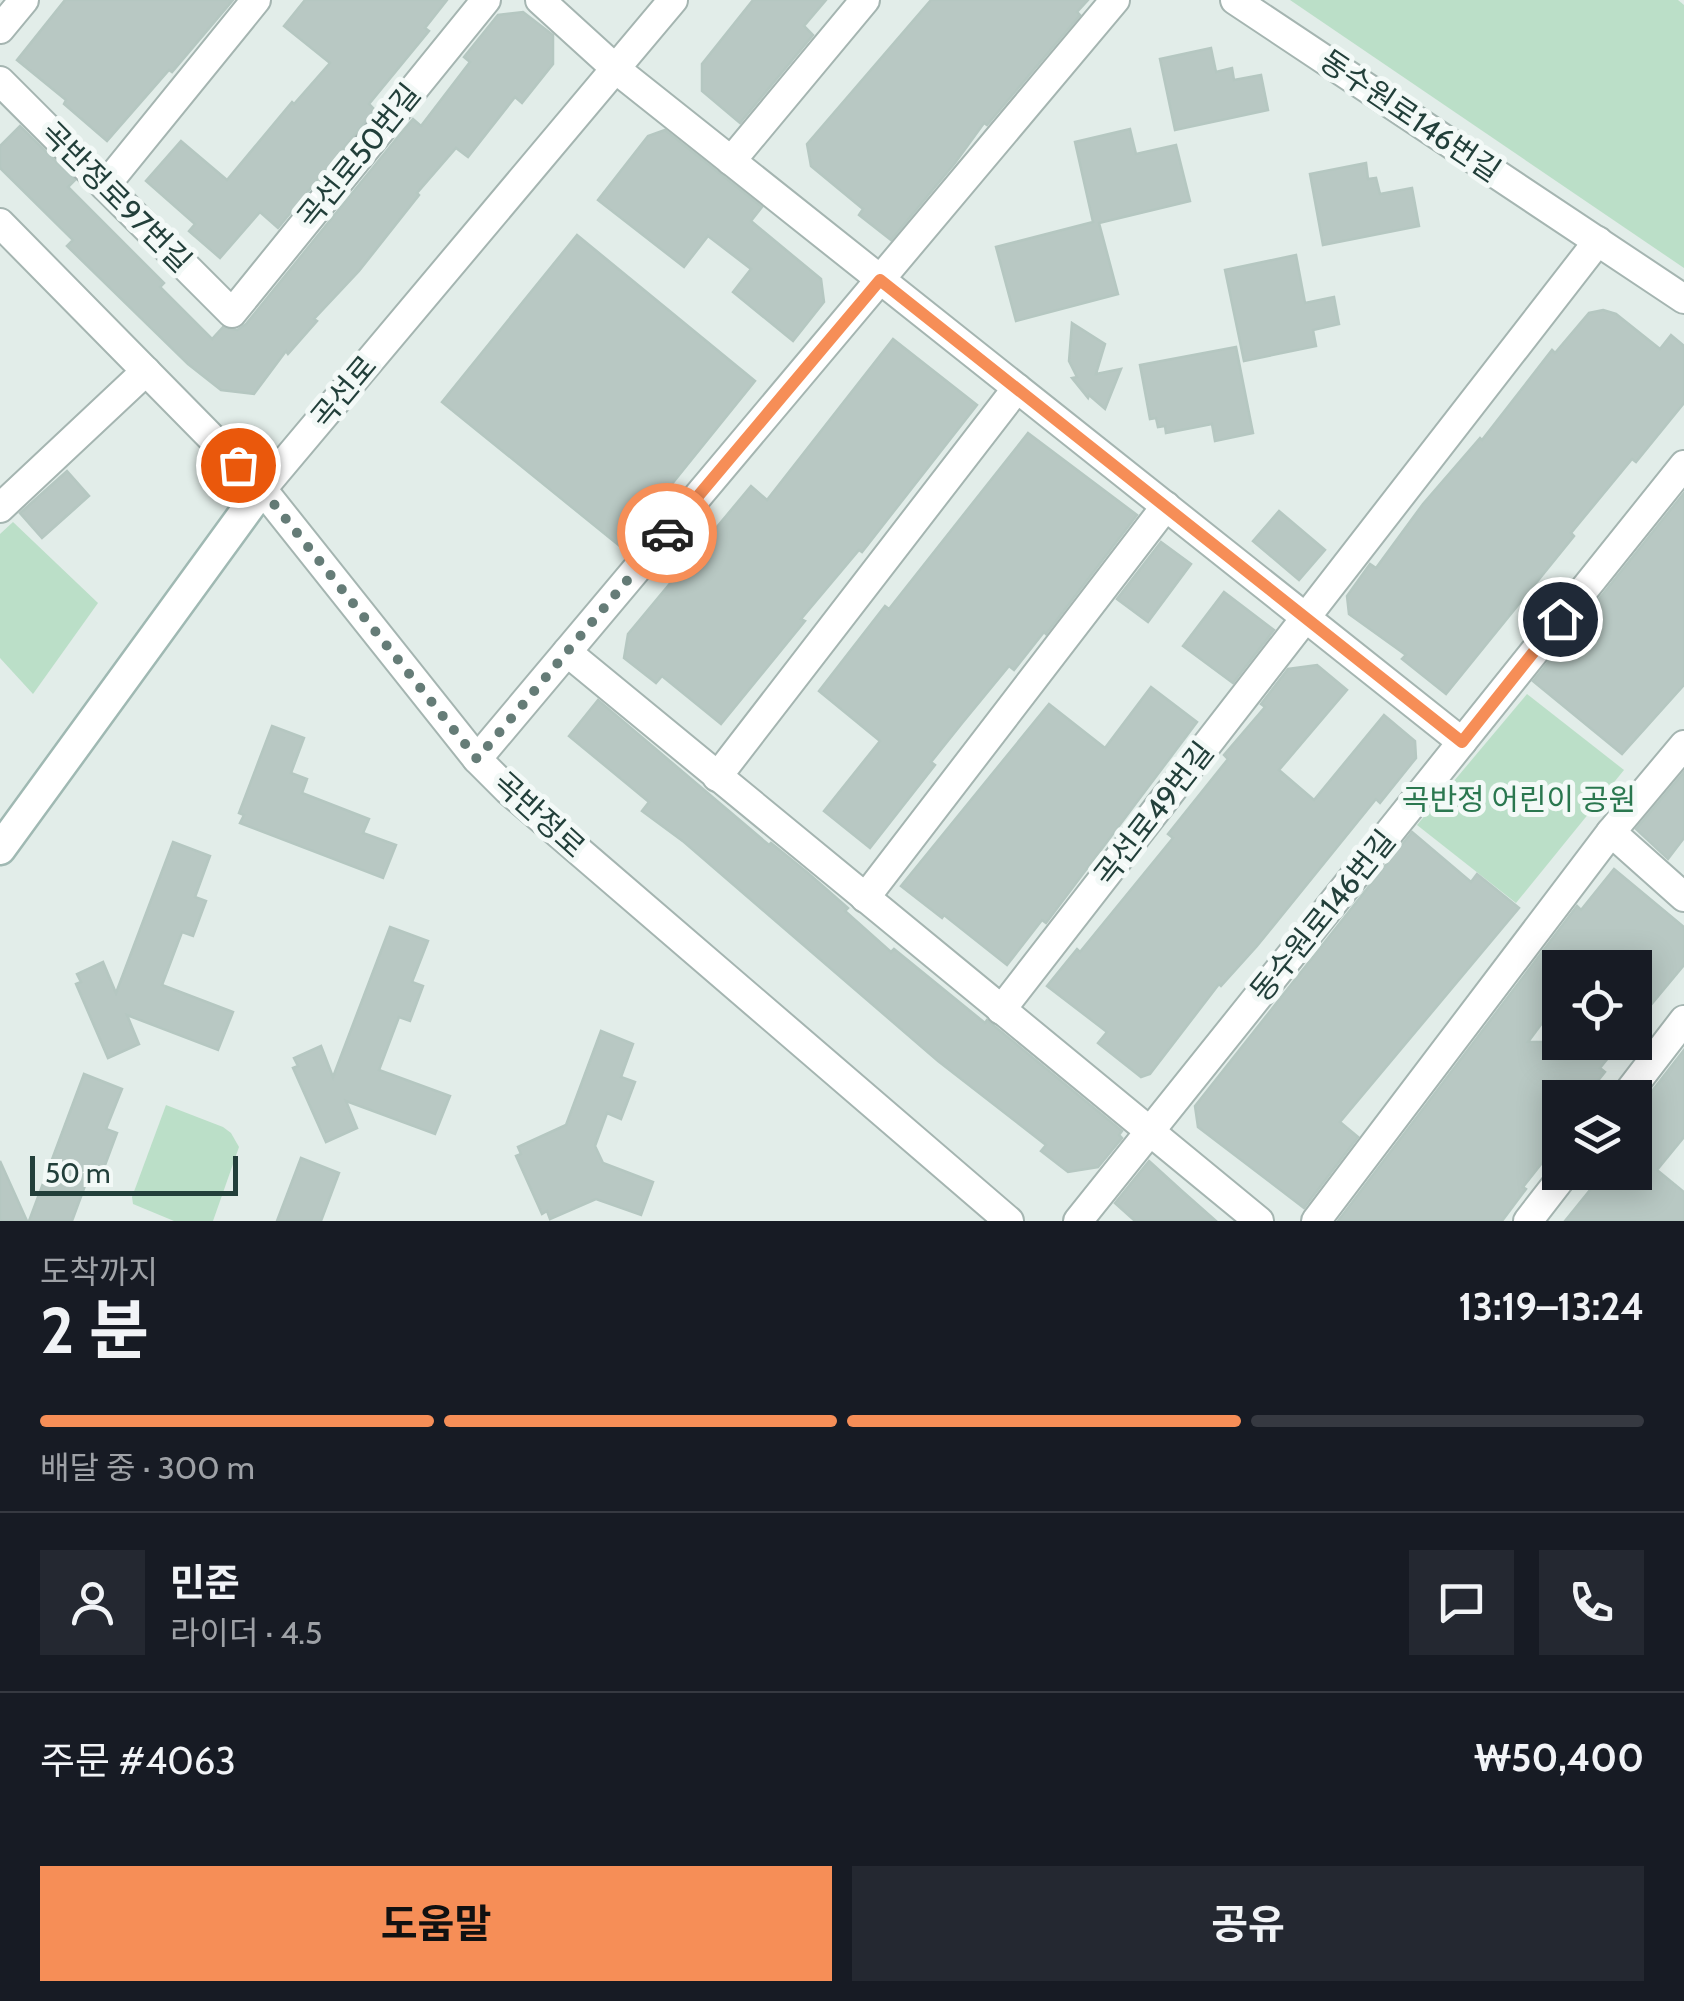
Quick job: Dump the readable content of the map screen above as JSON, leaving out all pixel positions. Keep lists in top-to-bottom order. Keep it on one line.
{"streets":{"main road":["곡선로"],"street":["동수원로146번길","곡선로50번길","곡반정로97번길","곡선로49번길","곡반정로"]},"crossings":[["동수원로146번길","곡선로49번길"],["곡선로50번길","곡반정로97번길"],["곡선로","곡반정로"]],"parks":["곡반정 어린이 공원"],"scale_bar":"50 m","page":{"scale":"50 m","heading":["2 분","도착까지","13:19–13:24"],"panel":["민준","라이더 · 4.5","주문 #4063","₩50,400"],"bar":"배달 중 · 300 m","buttons":["도움말","공유"]}}
